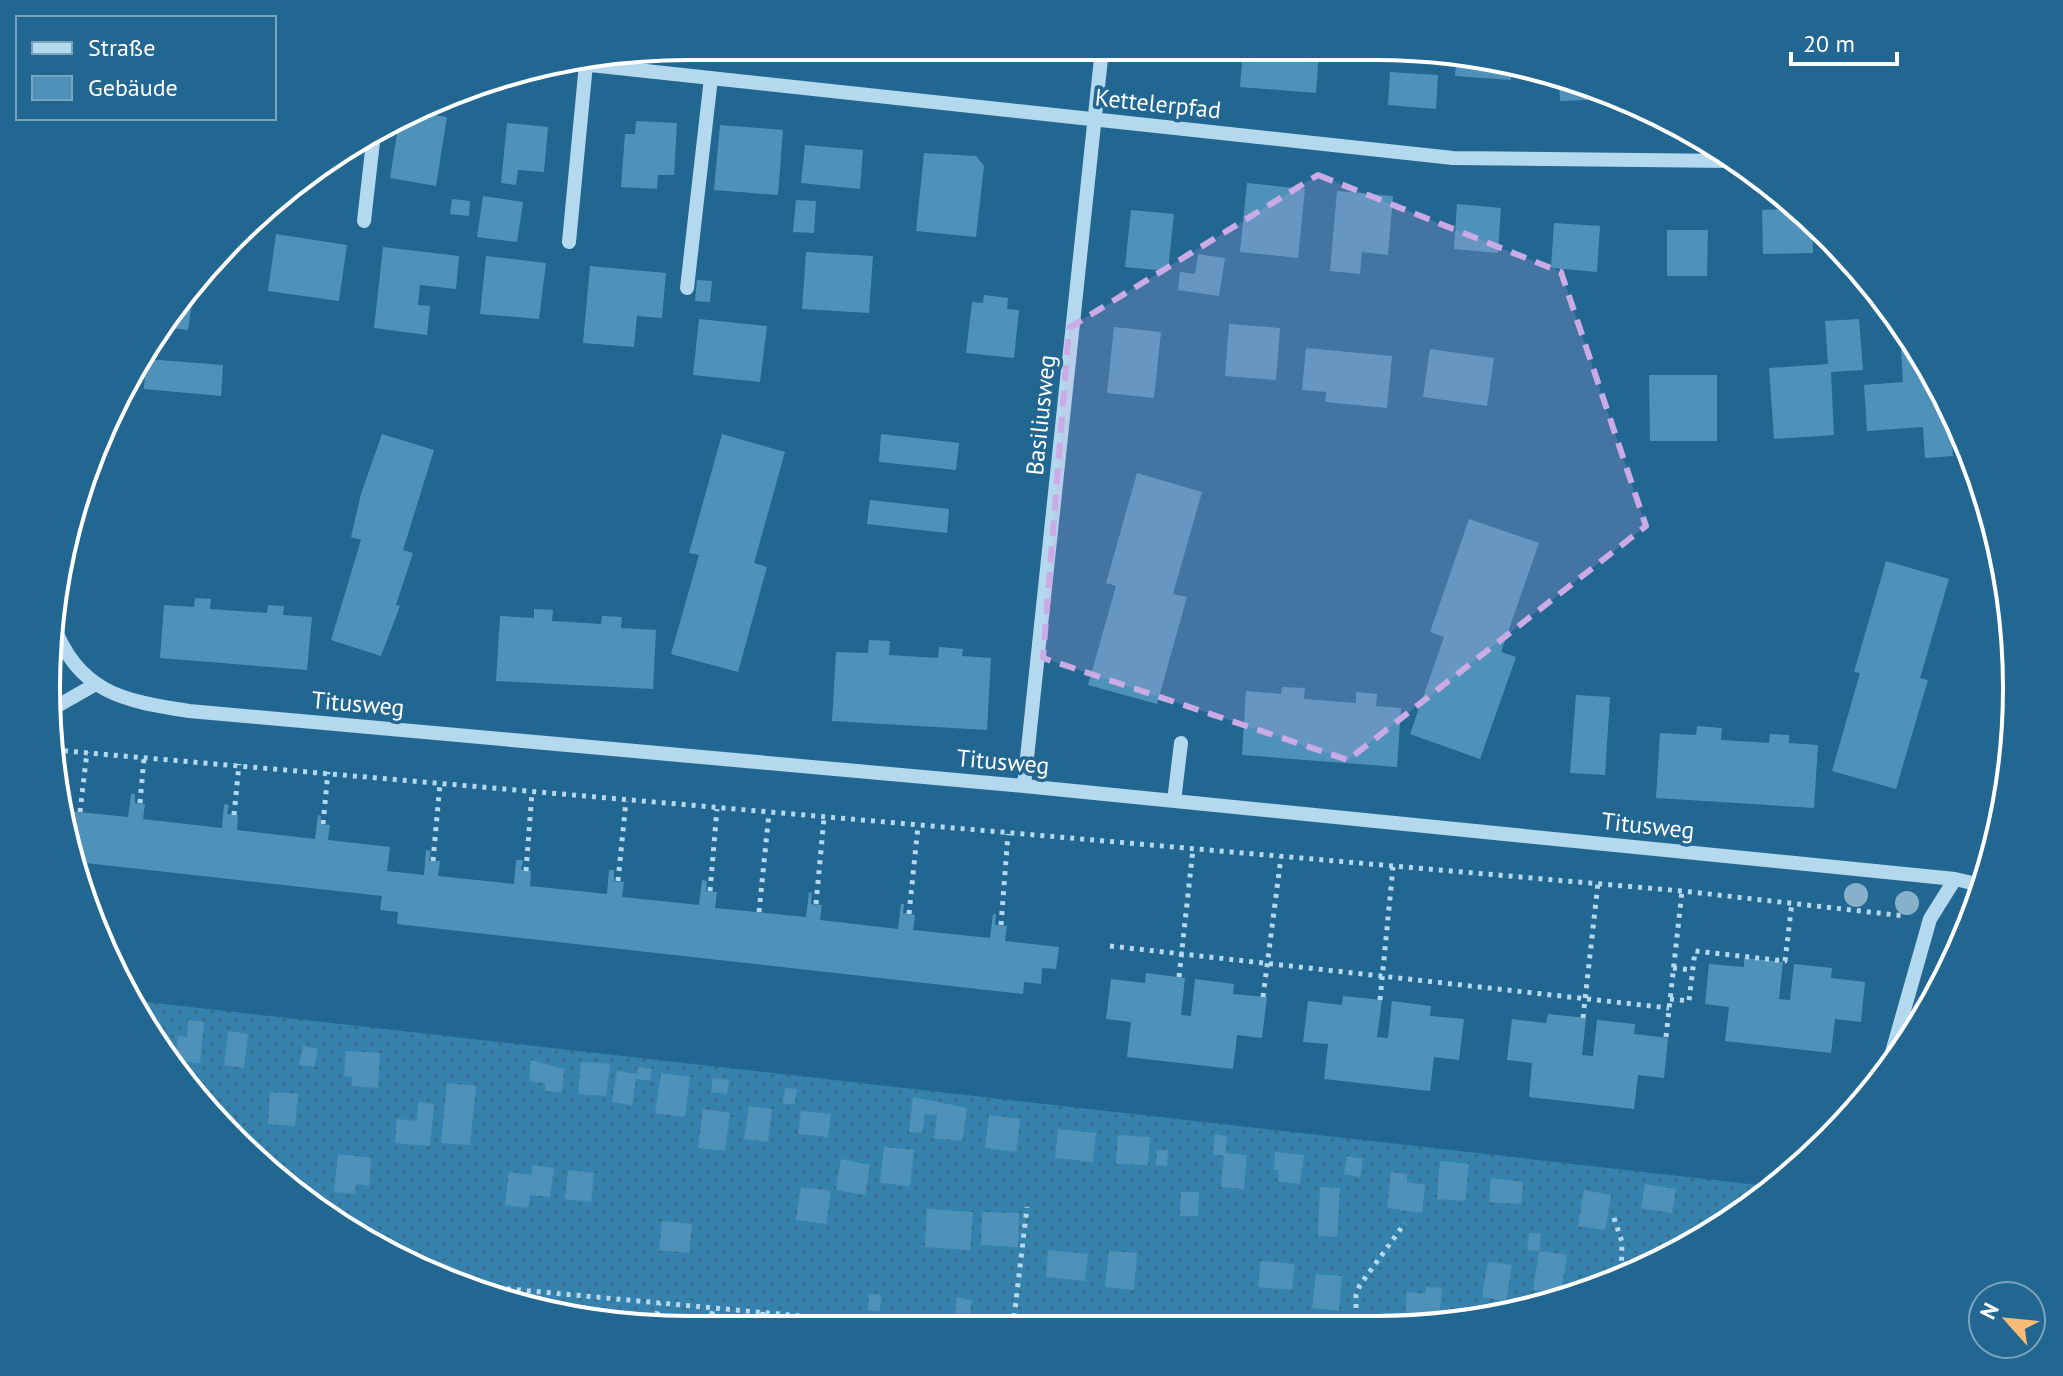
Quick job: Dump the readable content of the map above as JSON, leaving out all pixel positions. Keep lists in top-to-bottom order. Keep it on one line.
{"streets":{"street":["Kettelerpfad","Basiliusweg","Titusweg"]},"crossings":[["Kettelerpfad","Basiliusweg"],["Basiliusweg","Titusweg"]],"legend":["Straße","Gebäude"],"scale_bar":"20 m","north":"top left"}
